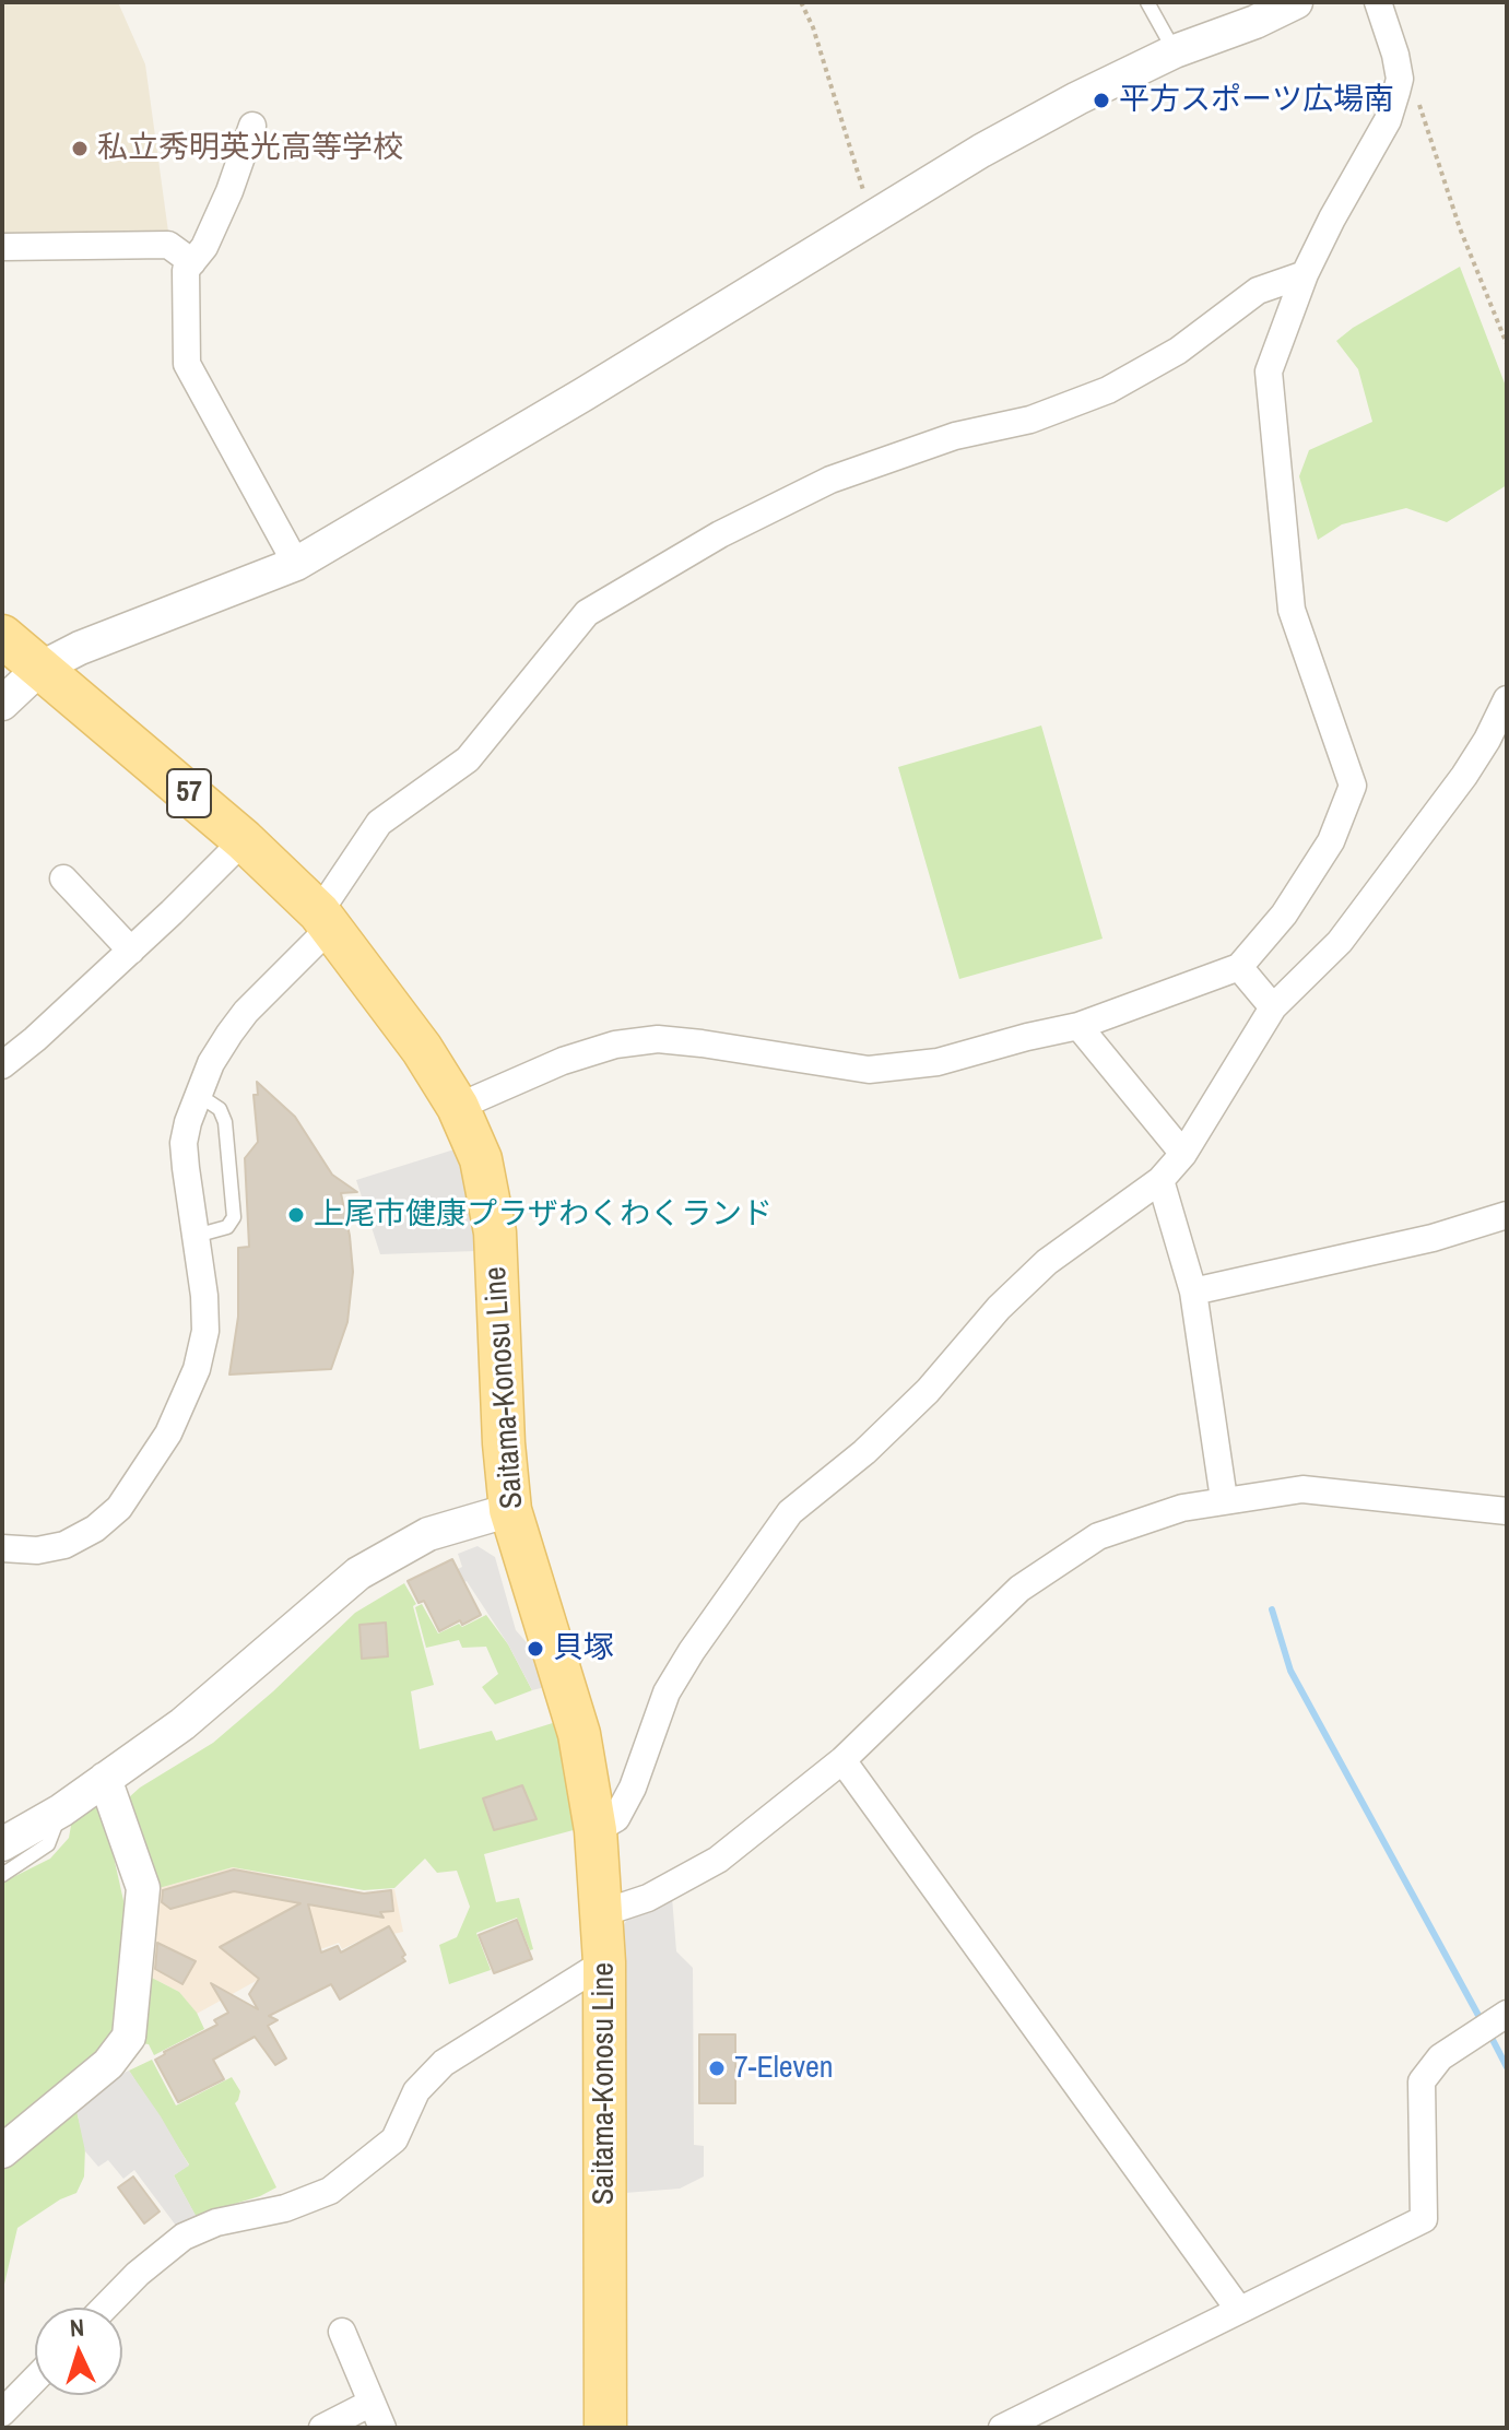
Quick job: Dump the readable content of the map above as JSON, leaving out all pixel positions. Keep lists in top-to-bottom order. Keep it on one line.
{"streets":{"main road":["57","Saitama-Konosu Line"]},"places":["平方スポーツ広場南","私立秀明英光高等学校","上尾市健康プラザわくわくランド","貝塚","7-Eleven"],"north":"top"}
